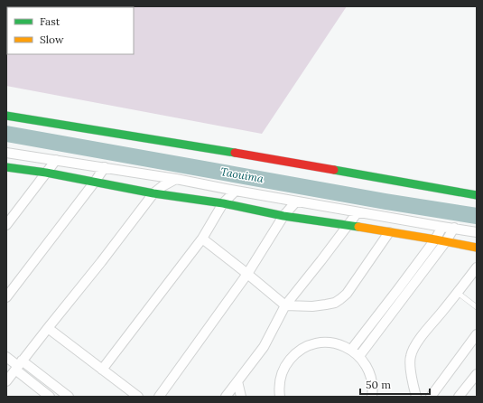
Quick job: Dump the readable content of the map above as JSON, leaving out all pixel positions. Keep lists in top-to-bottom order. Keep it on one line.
{"water":["Taouima"],"legend":["Fast","Slow"],"scale_bar":"50 m"}
